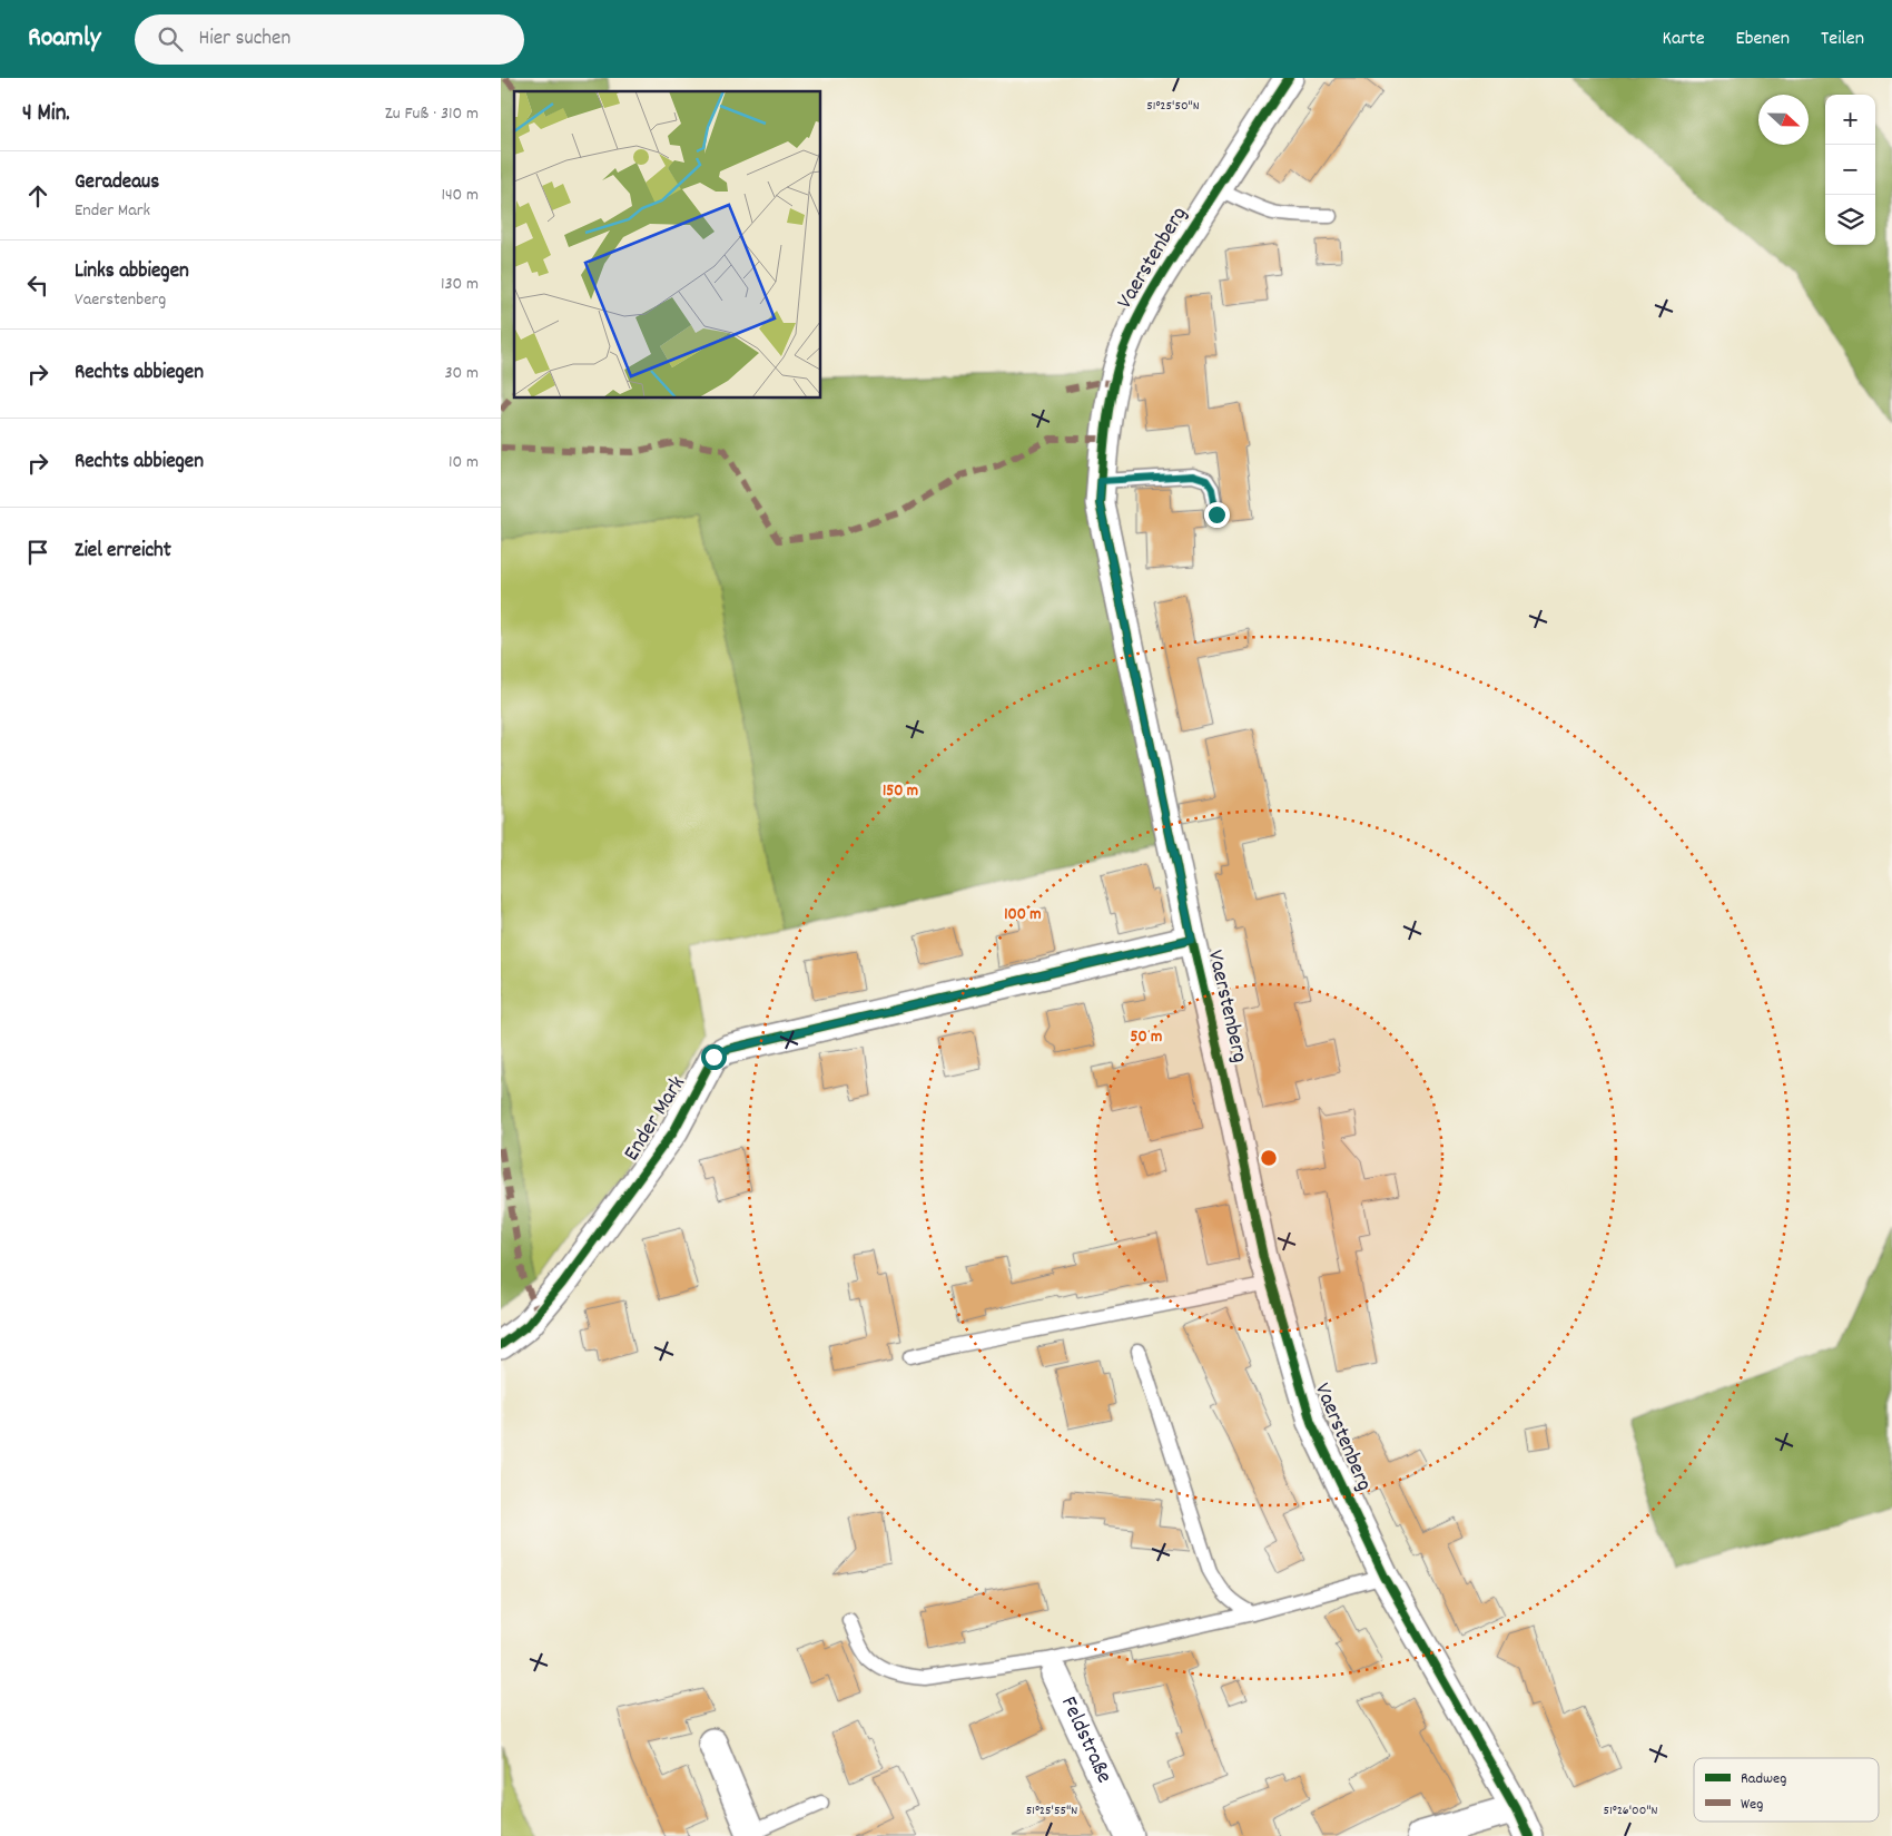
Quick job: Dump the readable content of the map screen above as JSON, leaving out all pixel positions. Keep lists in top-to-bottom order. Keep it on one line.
{"streets":{"street":["Vaerstenberg","Ender Mark","Feldstraße"]},"crossings":[["Vaerstenberg","Ender Mark"]],"legend":["Radweg","Weg"],"north":"right","page":{"header":"Roamly","search":"Hier suchen","nav":["Karte","Ebenen","Teilen"],"heading":["4 Min.","Zu Fuß · 310 m"],"map_buttons":["+","−"],"list":[["Geradeaus","Ender Mark","140 m"],["Links abbiegen","Vaerstenberg","130 m"],["Rechts abbiegen","30 m"],["Rechts abbiegen","10 m"],"Ziel erreicht"]},"coordinates":["51°25'50\"N","51°25'55\"N","51°26'00\"N"],"rings":["150 m","100 m","50 m"]}
